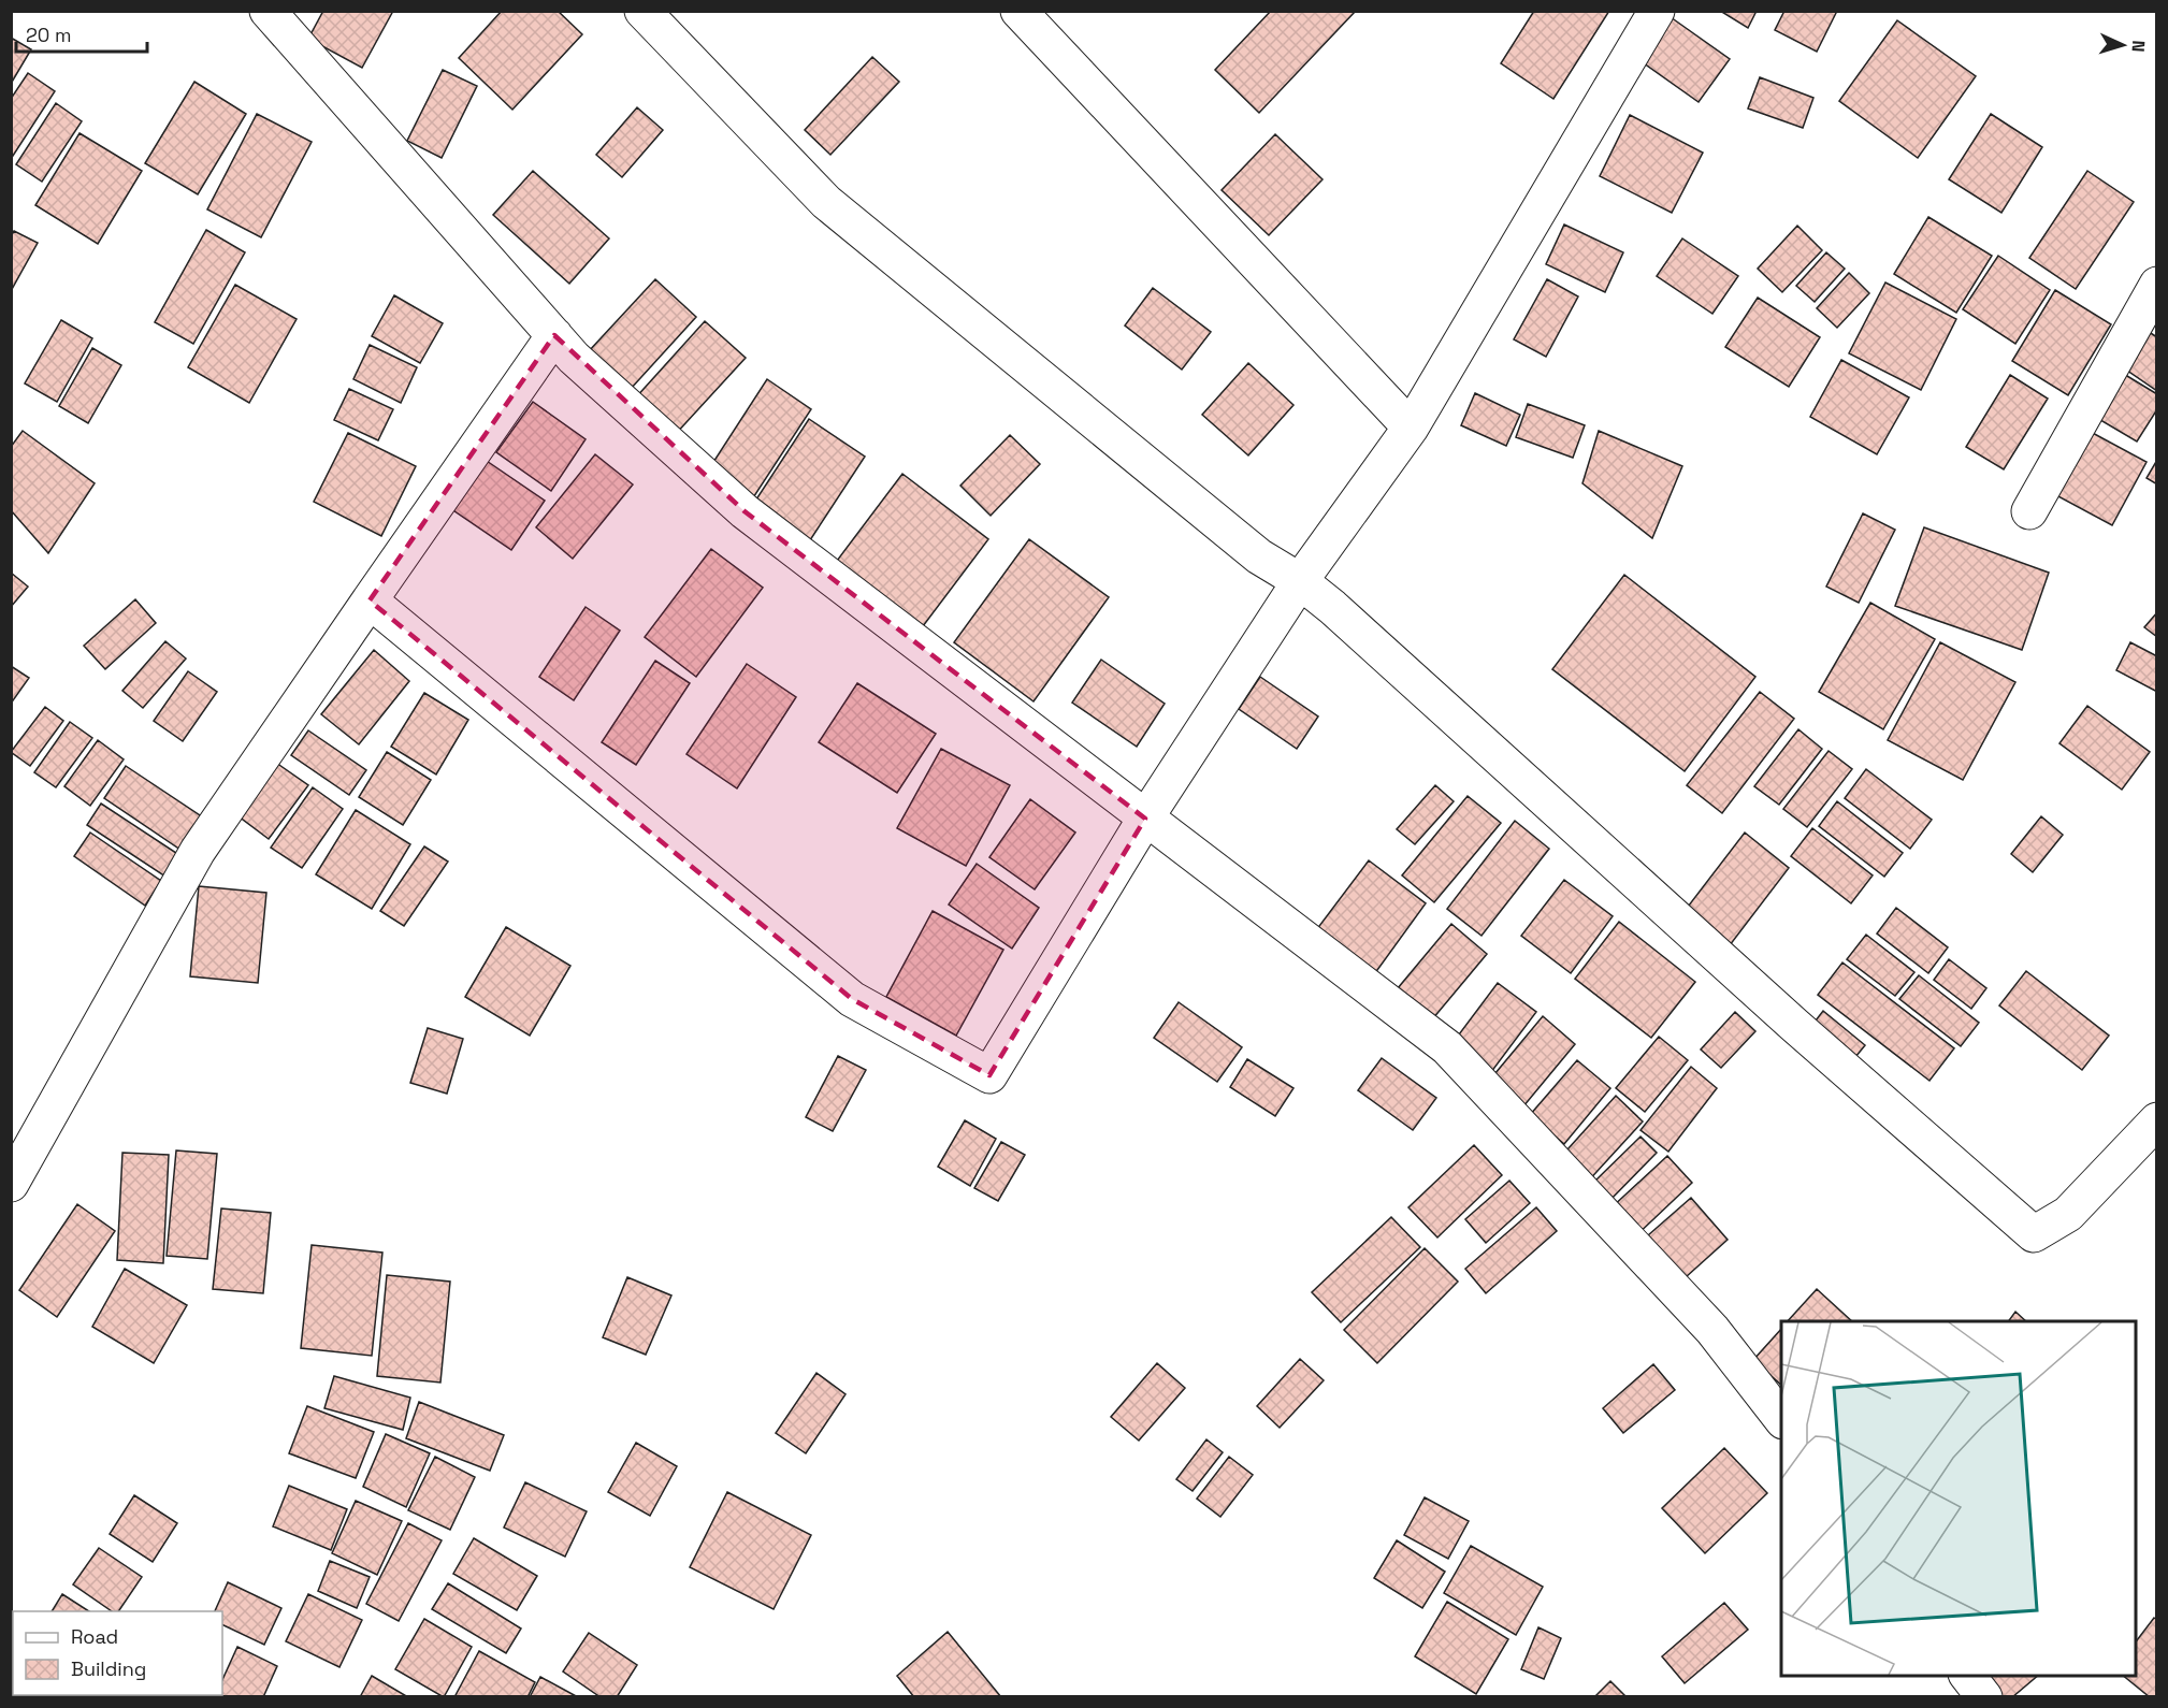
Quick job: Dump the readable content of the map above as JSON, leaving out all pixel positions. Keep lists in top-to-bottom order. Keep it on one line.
{"legend":["Road","Building"],"scale_bar":"20 m","north":"right"}
